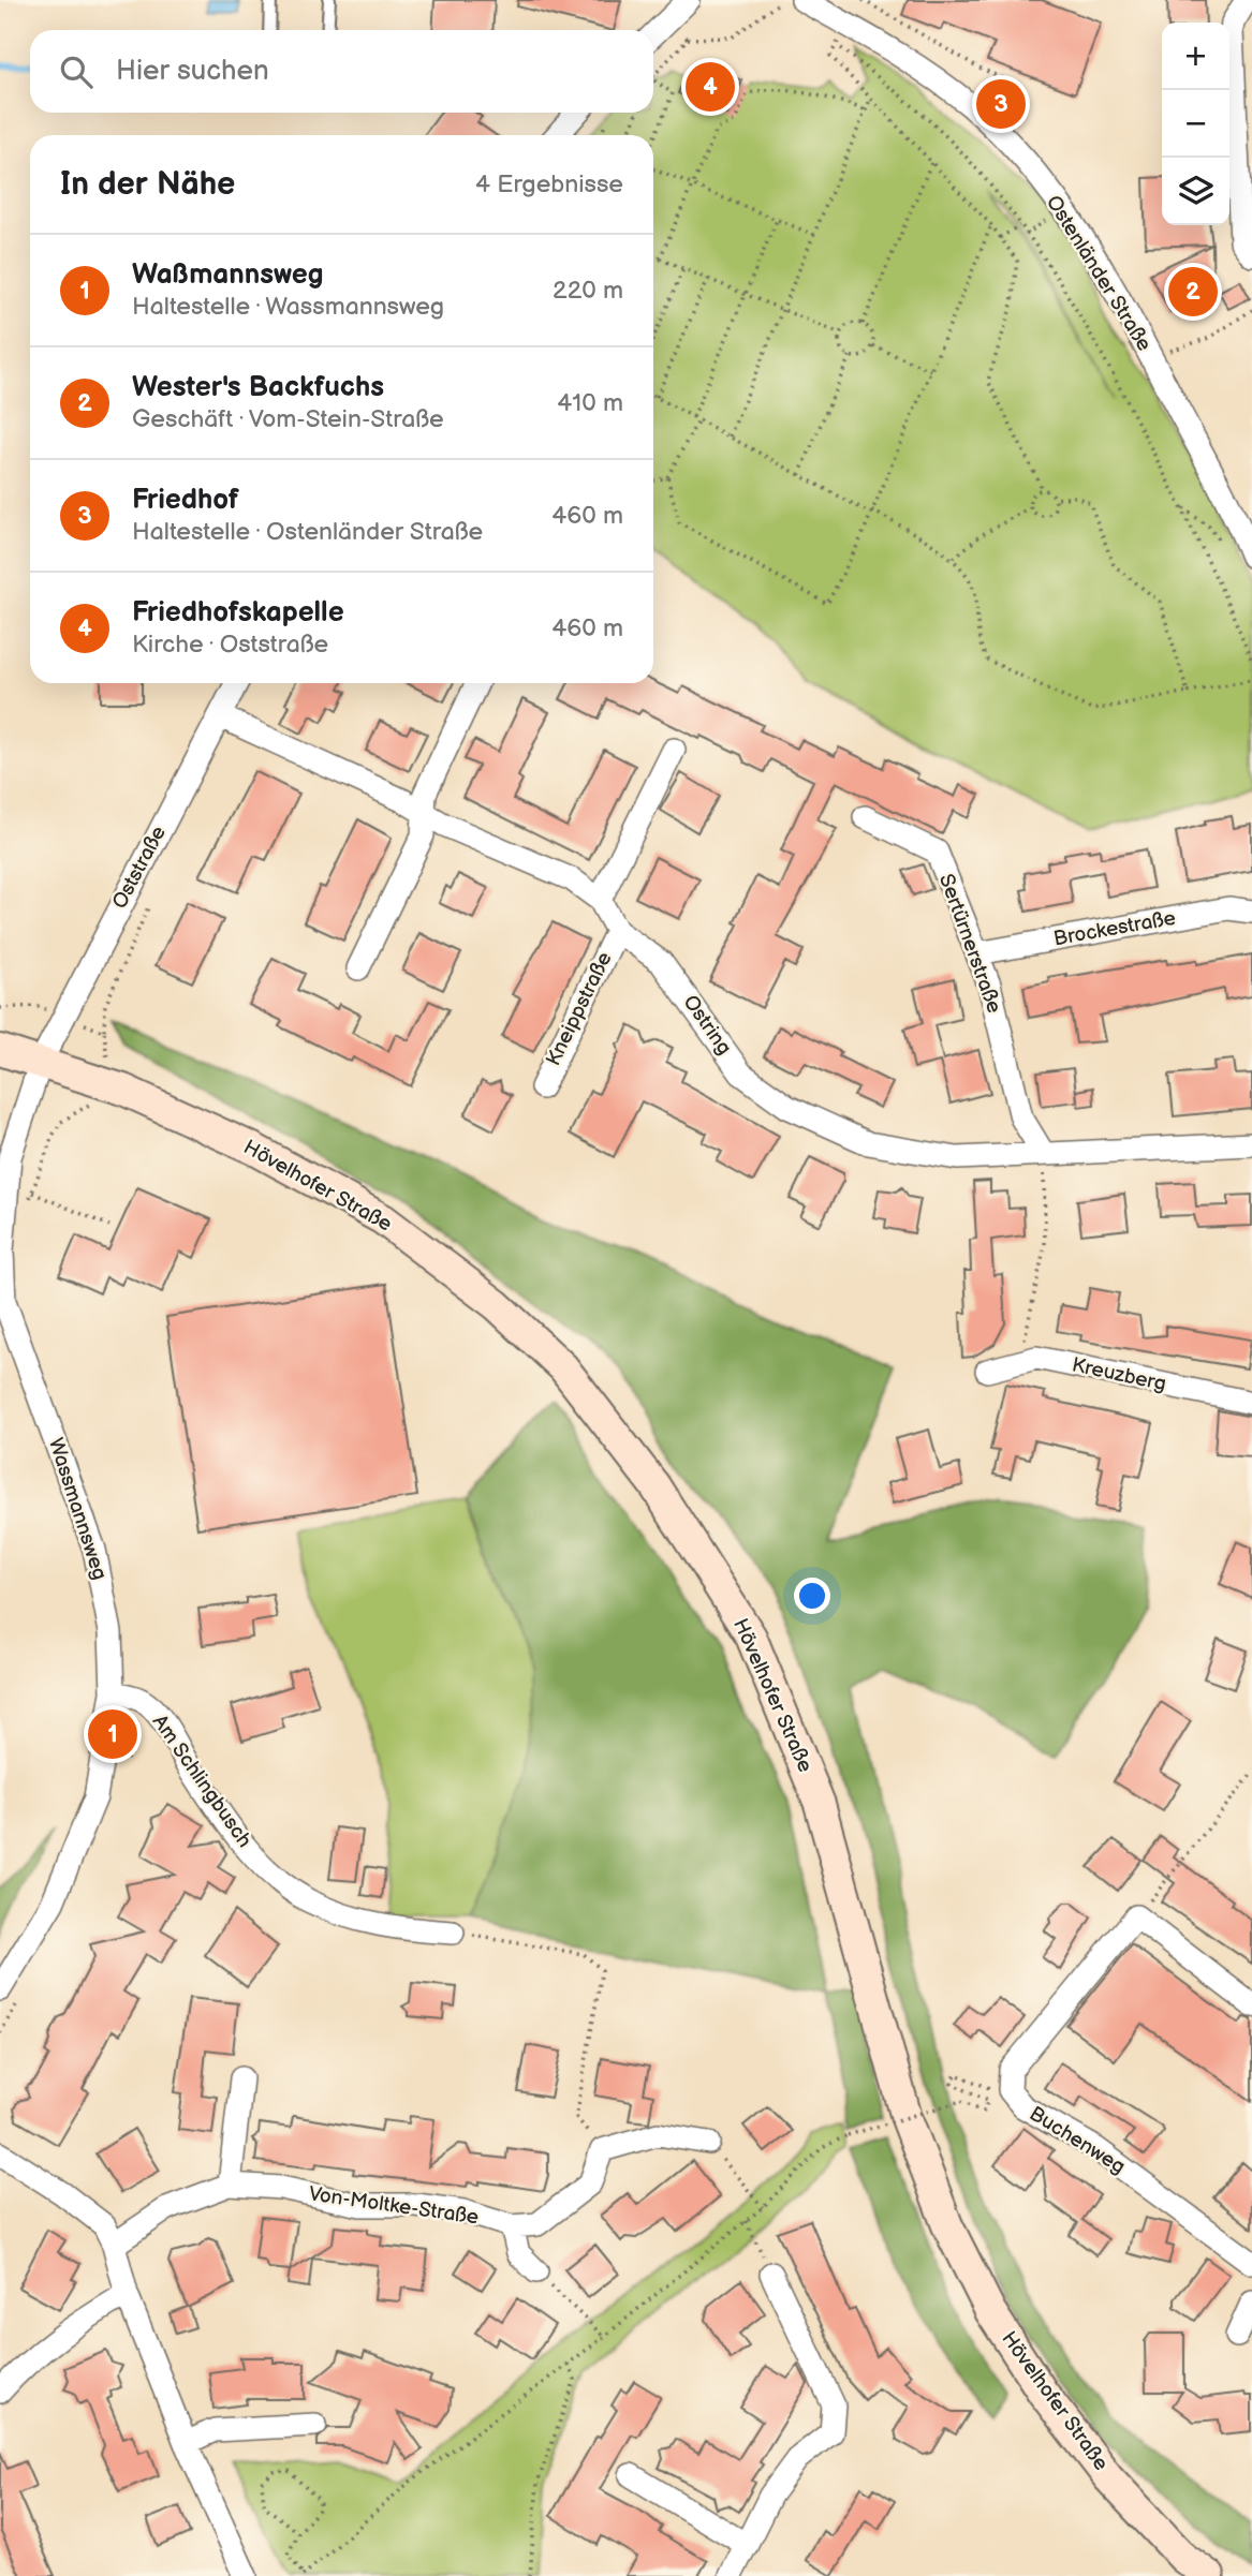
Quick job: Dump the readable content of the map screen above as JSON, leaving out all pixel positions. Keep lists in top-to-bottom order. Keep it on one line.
{"streets":{"main road":["Hövelhofer Straße"],"street":["Ostenländer Straße","Oststraße","Brockestraße","Sertürnerstraße","Kneippstraße","Ostring","Kreuzberg","Wassmannsweg","Am Schlingbusch","Buchenweg","Von-Moltke-Straße"]},"crossings":[["Oststraße","Ostring"],["Oststraße","Hövelhofer Straße"],["Oststraße","Wassmannsweg"],["Brockestraße","Sertürnerstraße"],["Sertürnerstraße","Ostring"],["Kneippstraße","Ostring"],["Hövelhofer Straße","Wassmannsweg"],["Wassmannsweg","Am Schlingbusch"]],"page":{"map_buttons":["+","−"],"search":"Hier suchen","pins":["4","3","2","1"],"heading":["In der Nähe","4 Ergebnisse"],"list":[{"mark":"1","name":"Waßmannsweg","note":"Haltestelle · Wassmannsweg","value":"220 m"},{"mark":"2","name":"Wester's Backfuchs","note":"Geschäft · Vom-Stein-Straße","value":"410 m"},{"mark":"3","name":"Friedhof","note":"Haltestelle · Ostenländer Straße","value":"460 m"},{"mark":"4","name":"Friedhofskapelle","note":"Kirche · Oststraße","value":"460 m"}]}}
